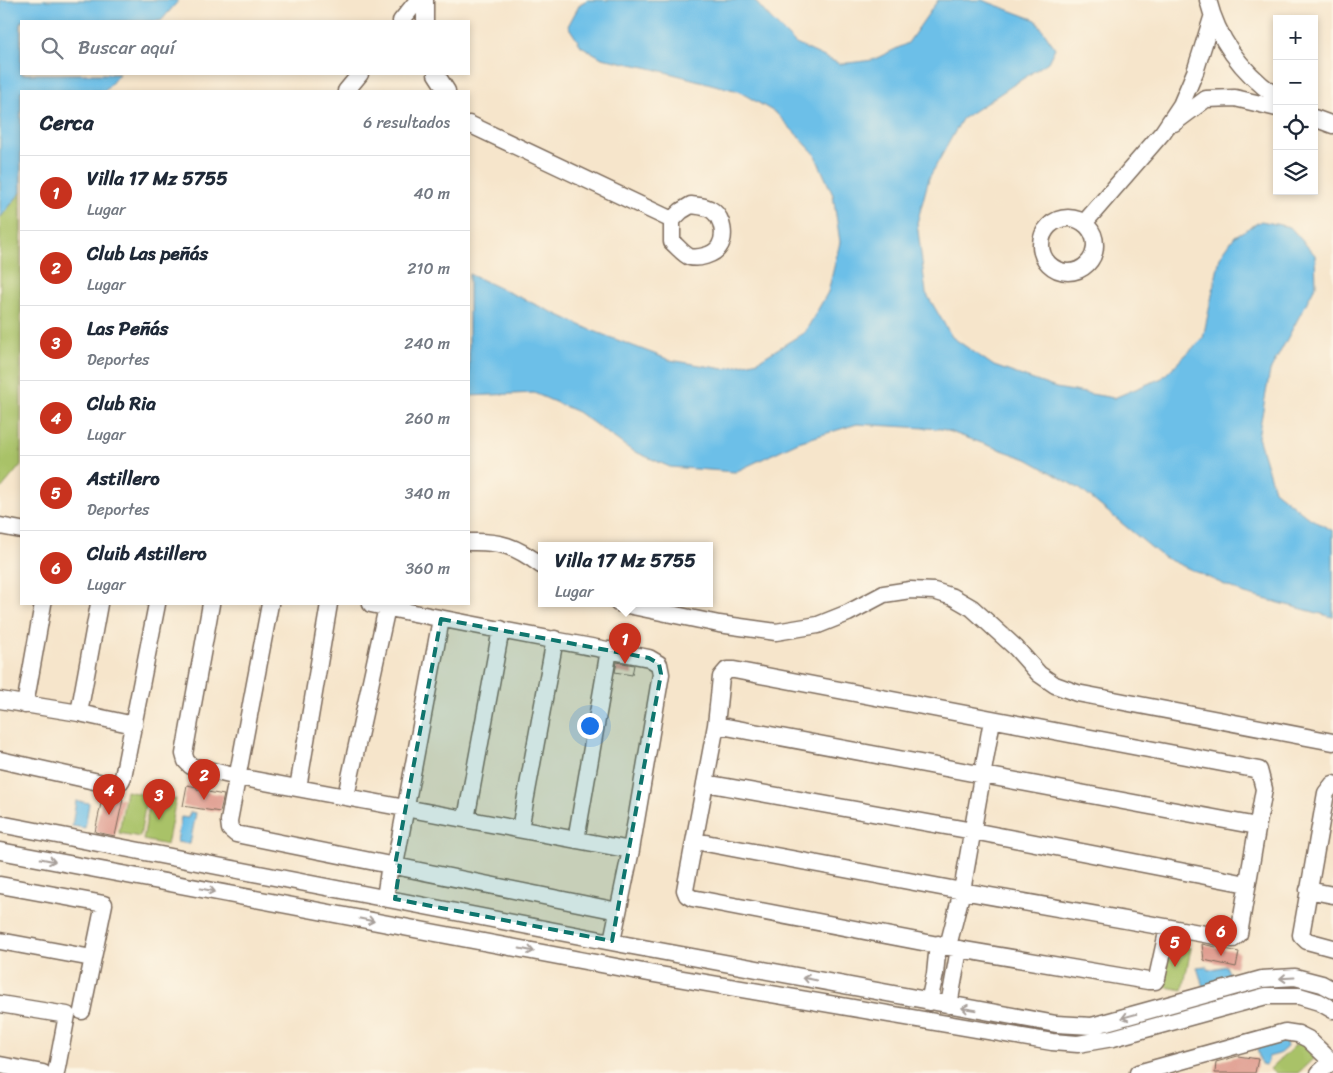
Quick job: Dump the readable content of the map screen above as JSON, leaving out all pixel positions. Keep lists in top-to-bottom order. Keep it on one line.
{"page":{"map_buttons":["+","−"],"search":"Buscar aquí","heading":["Cerca","6 resultados"],"list":[{"mark":"1","name":"Villa 17 Mz 5755","note":"Lugar","value":"40 m"},{"mark":"2","name":"Club Las peñás","note":"Lugar","value":"210 m"},{"mark":"3","name":"Las Peñás","note":"Deportes","value":"240 m"},{"mark":"4","name":"Club Ria","note":"Lugar","value":"260 m"},{"mark":"5","name":"Astillero","note":"Deportes","value":"340 m"},{"mark":"6","name":"Cluib Astillero","note":"Lugar","value":"360 m"}],"popup":["Villa 17 Mz 5755","Lugar"],"pins":["1","2","4","3","6","5"]}}
